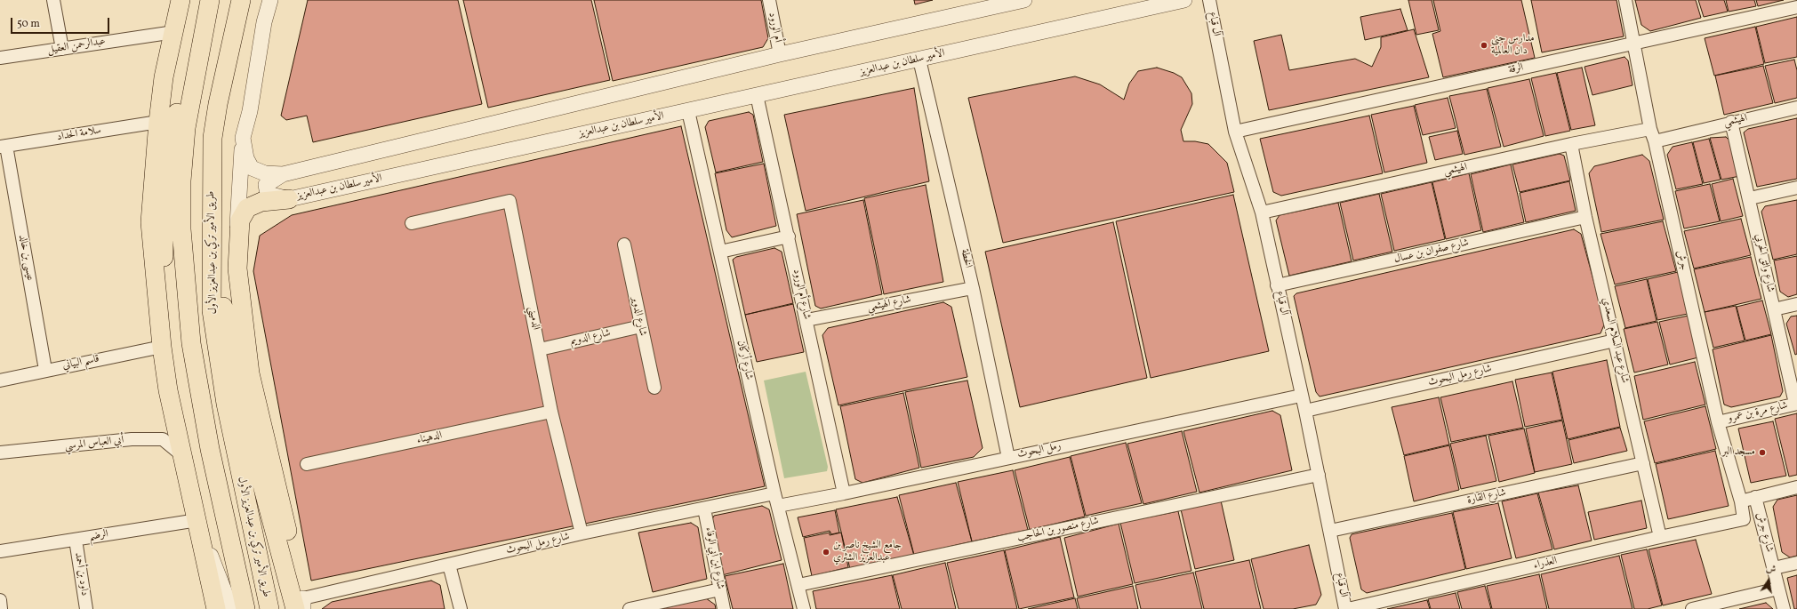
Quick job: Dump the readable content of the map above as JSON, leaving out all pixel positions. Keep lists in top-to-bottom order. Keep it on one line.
{"streets":{"main road":["طريق الأمير تركي بن عبدالعزيز الأول"],"street":["آل قباع","أم الورود","عبدالرحمن العقيل","الأمير سلطان بن عبدالعزيز","الرقة","الهيثمي","سلامة الحداد","شارع صفوان بن عسال","عيسى بن خالد","الخطة","جرش","شارع واثق الحربي","شارع أم الورود","شارع الهيثمي","شارع الدوير","الدميني","شارع الدويم","شارع عبد السلام السعدي","شارع أركان","قاسم البياني","شارع رمل البحوث","شارع مرة بن عمرو","الدهيناء","أبي العباس المرسي","رمل البحوث","شارع القارة","شارع منصور بن الحاجب","شارع جرش","الرضم","شارع ابن أبي الوفاء","العذراء","داود بن أحمد"]},"crossings":[["آل قباع","الرقة"],["آل قباع","الهيثمي"],["آل قباع","شارع صفوان بن عسال"],["آل قباع","شارع رمل البحوث"],["آل قباع","رمل البحوث"],["آل قباع","شارع القارة"],["آل قباع","شارع منصور بن الحاجب"],["آل قباع","العذراء"],["أم الورود","الأمير سلطان بن عبدالعزيز"],["الأمير سلطان بن عبدالعزيز","الخطة"],["الأمير سلطان بن عبدالعزيز","شارع أم الورود"],["الأمير سلطان بن عبدالعزيز","شارع أركان"],["الرقة","جرش"],["الهيثمي","جرش"],["الهيثمي","شارع واثق الحربي"],["الهيثمي","شارع عبد السلام السعدي"],["سلامة الحداد","عيسى بن خالد"],["شارع صفوان بن عسال","شارع عبد السلام السعدي"],["عيسى بن خالد","قاسم البياني"],["الخطة","شارع الهيثمي"],["الخطة","رمل البحوث"],["جرش","شارع مرة بن عمرو"],["جرش","العذراء"],["شارع واثق الحربي","شارع مرة بن عمرو"],["شارع أم الورود","شارع الهيثمي"],["شارع أم الورود","رمل البحوث"],["شارع الدوير","شارع الدويم"],["الدميني","شارع الدويم"],["الدميني","شارع رمل البحوث"],["الدميني","الدهيناء"],["شارع عبد السلام السعدي","شارع رمل البحوث"],["شارع عبد السلام السعدي","شارع القارة"],["شارع عبد السلام السعدي","العذراء"],["شارع أركان","شارع رمل البحوث"],["شارع أركان","رمل البحوث"],["شارع أركان","شارع منصور بن الحاجب"],["شارع رمل البحوث","شارع ابن أبي الوفاء"],["الرضم","داود بن أحمد"]],"places":["مدارس جنى دان العالمية","مسجد البر","جامع الشيخ ناصر بن عبدالعزيز الشثري"],"scale_bar":"50 m","north":"top"}
